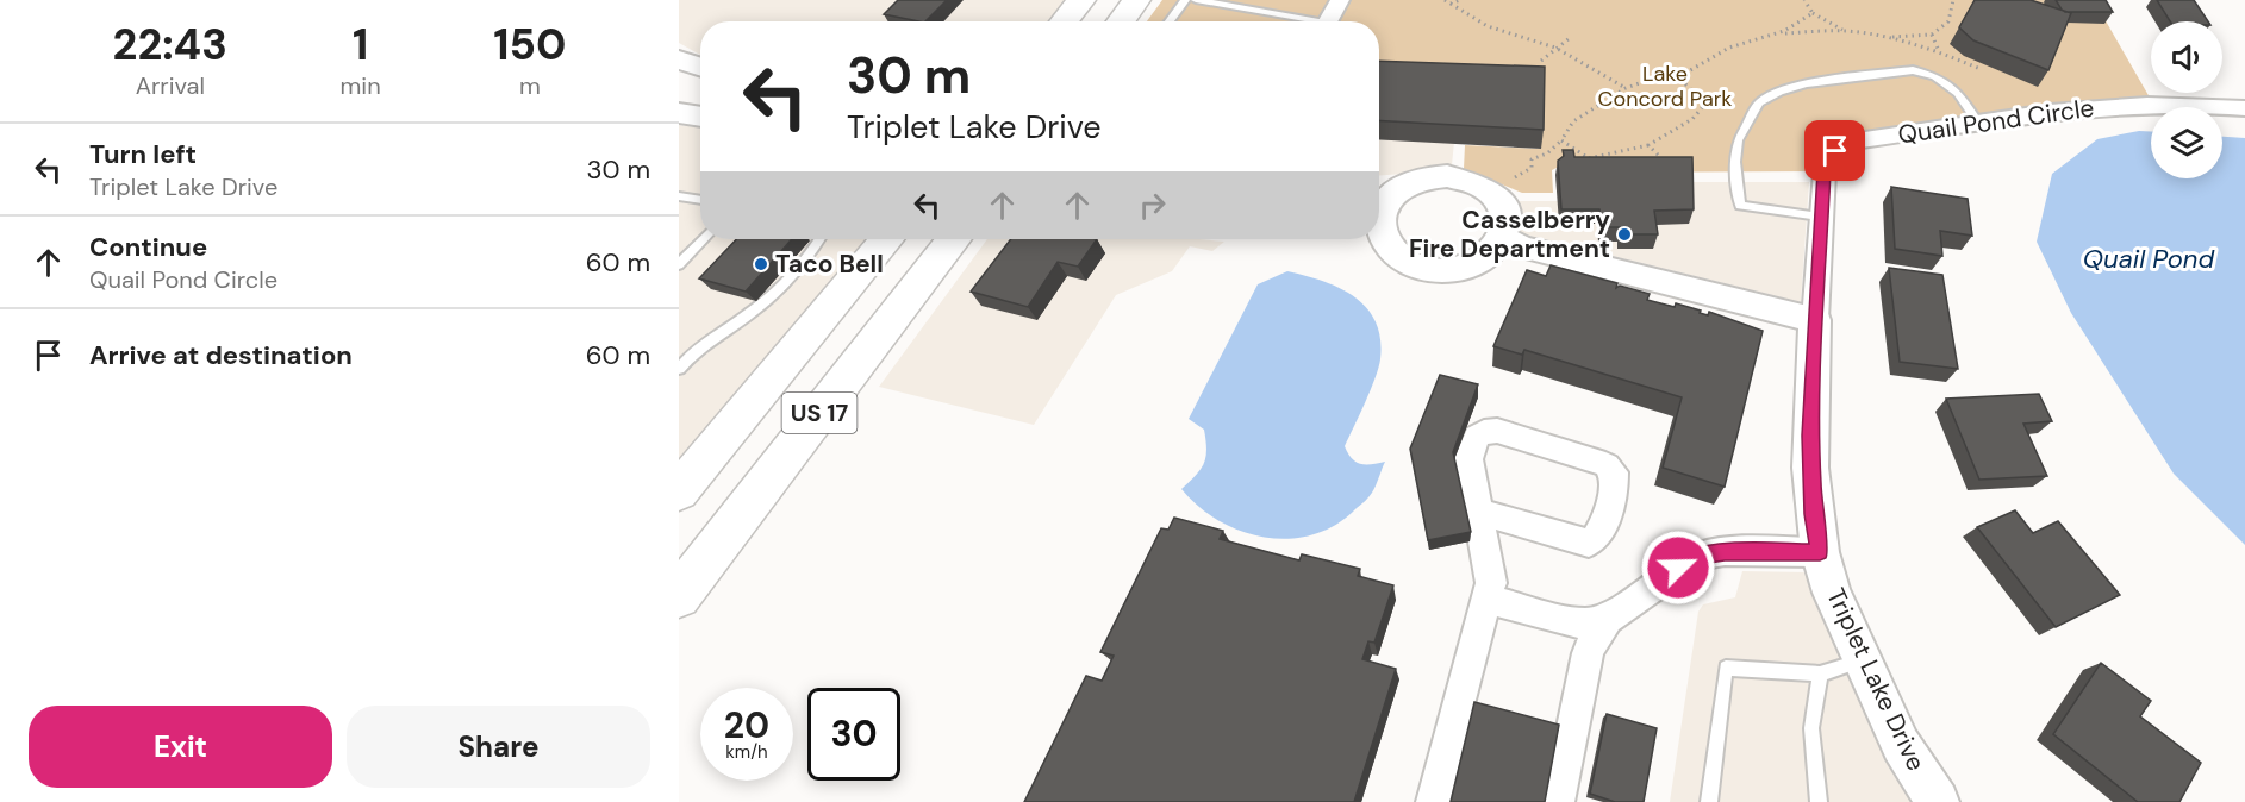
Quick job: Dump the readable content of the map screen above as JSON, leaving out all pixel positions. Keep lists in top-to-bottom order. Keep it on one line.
{"streets":{"main road":["US 17"],"street":["Quail Pond Circle","Triplet Lake Drive"]},"crossings":[["Quail Pond Circle","Triplet Lake Drive"]],"water":["Quail Pond"],"parks":["Lake Concord Park"],"places":["Casselberry Fire Department","Taco Bell"],"page":{"eta":["22:43","Arrival","1","min","150","m"],"turn":["30 m","Triplet Lake Drive"],"list":[{"name":"Turn left","note":"Triplet Lake Drive","value":"30 m"},{"name":"Continue","note":"Quail Pond Circle","value":"60 m"},{"name":"Arrive at destination","value":"60 m"}],"speed":"20 km/h","limit":"30","buttons":["Exit","Share"]}}
